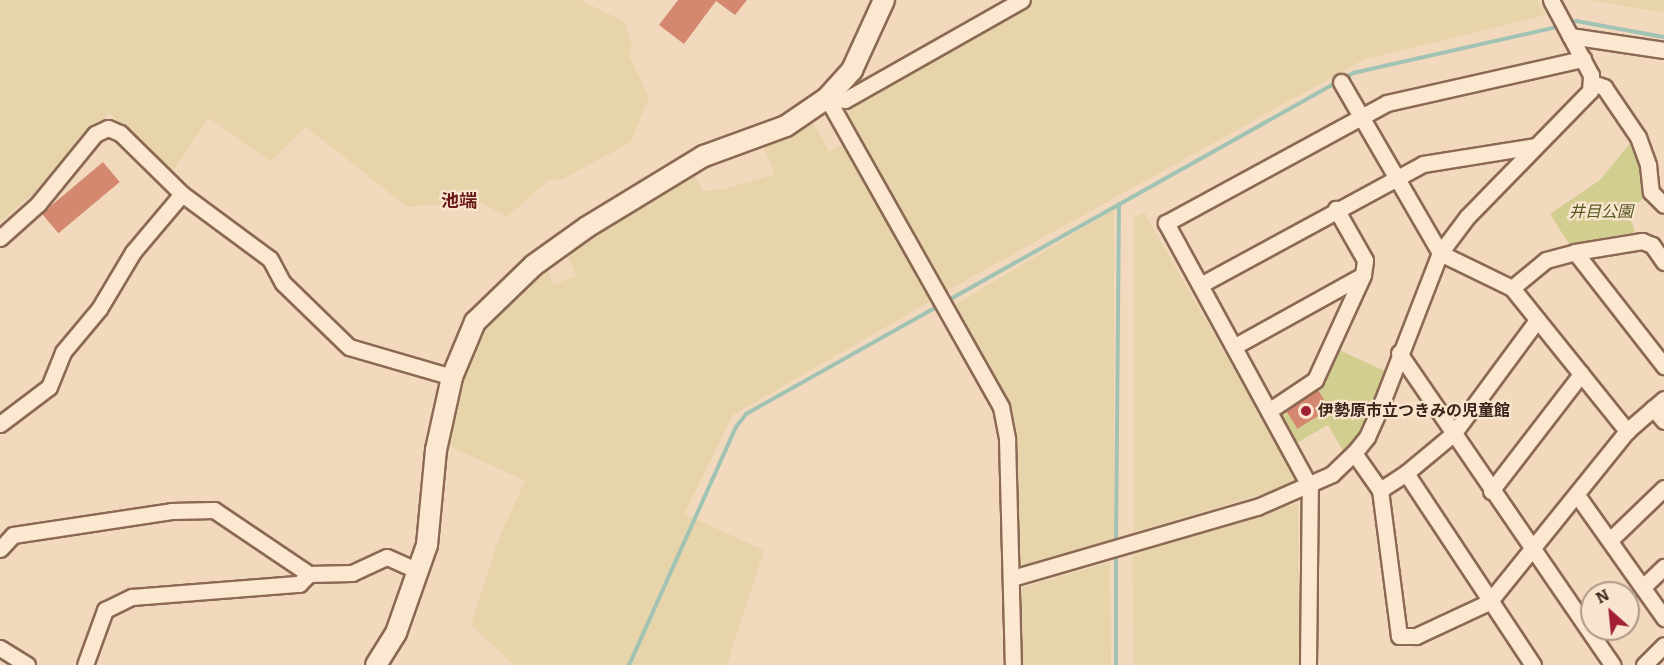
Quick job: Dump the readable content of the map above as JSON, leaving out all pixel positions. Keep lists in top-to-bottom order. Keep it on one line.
{"districts":["池端"],"parks":["井目公園"],"places":["伊勢原市立つきみの児童館"],"north":"top left"}
